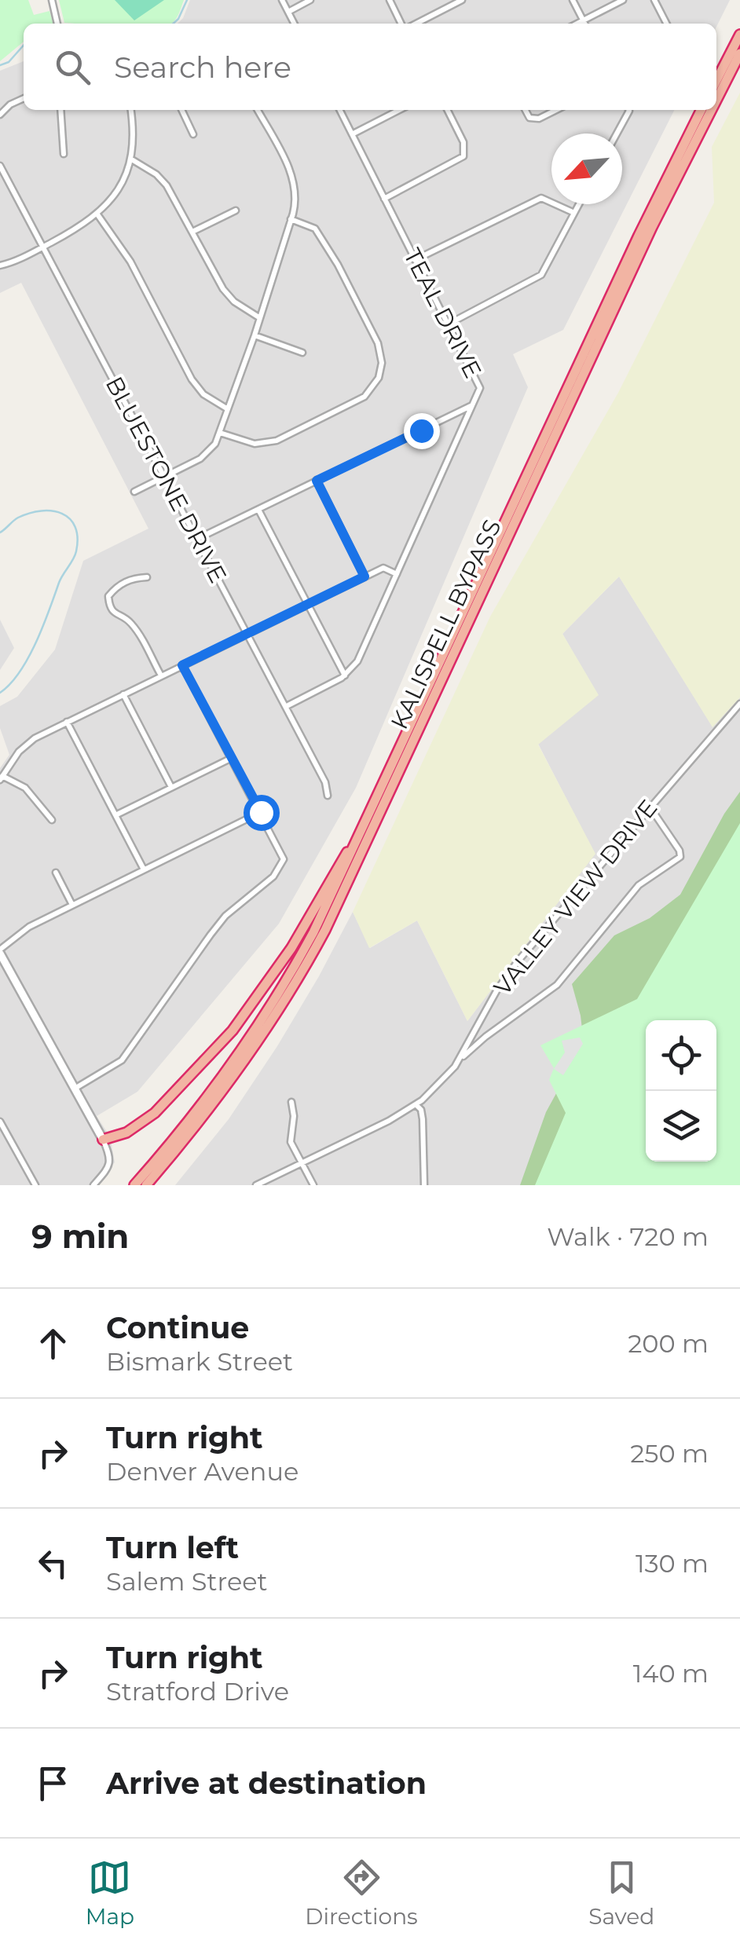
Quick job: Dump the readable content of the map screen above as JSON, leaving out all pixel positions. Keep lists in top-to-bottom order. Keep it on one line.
{"streets":{"highway":["KALISPELL BYPASS"],"street":["TEAL DRIVE","BLUESTONE DRIVE","VALLEY VIEW DRIVE"]},"crossings":[["TEAL DRIVE","BLUESTONE DRIVE"]],"north":"bottom left","page":{"search":"Search here","heading":["9 min","Walk · 720 m"],"list":[["Continue","Bismark Street","200 m"],["Turn right","Denver Avenue","250 m"],["Turn left","Salem Street","130 m"],["Turn right","Stratford Drive","140 m"],"Arrive at destination"],"nav":["Map","Directions","Saved"]}}
